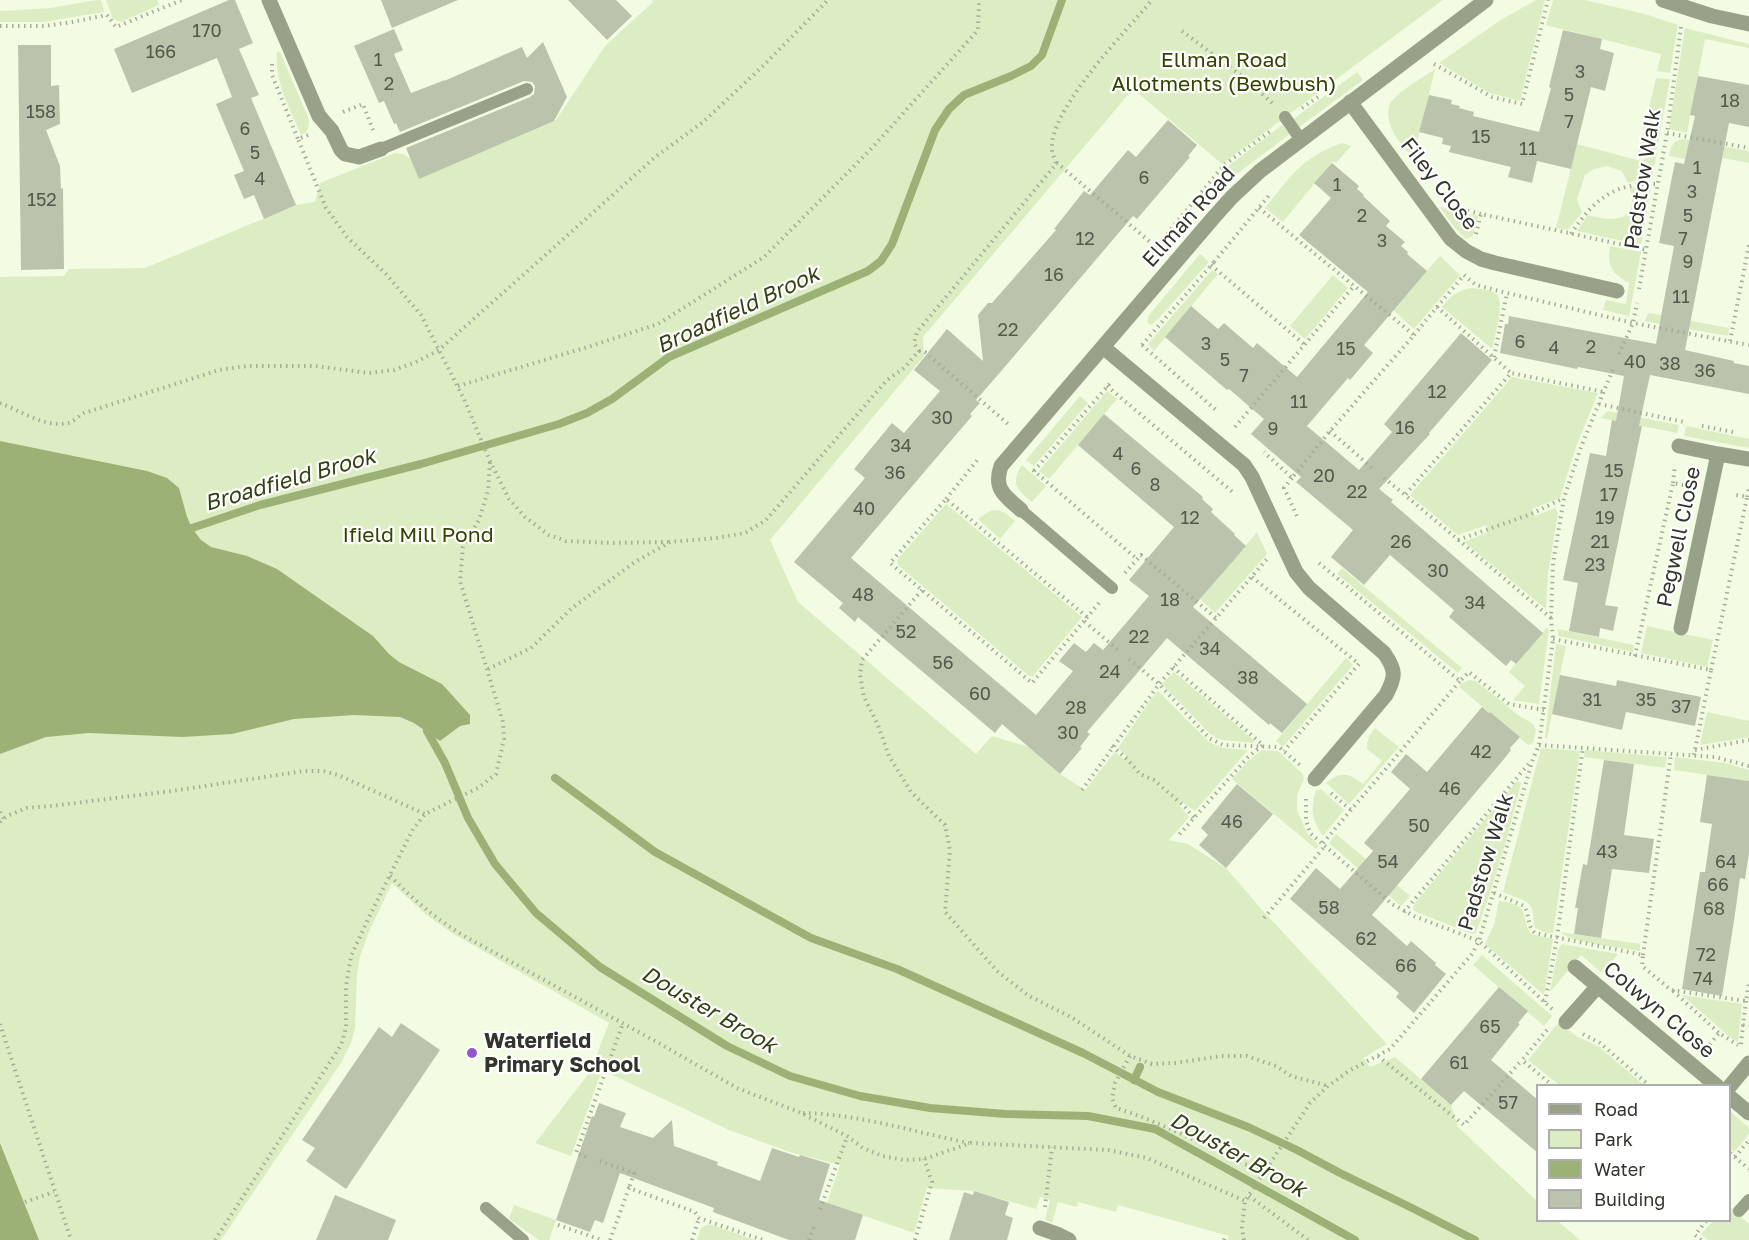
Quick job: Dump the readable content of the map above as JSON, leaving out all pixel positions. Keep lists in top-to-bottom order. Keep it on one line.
{"streets":{"street":["Filey Close","Ellman Road","Pegwell Close","Colwyn Close"],"path":["Padstow Walk"]},"crossings":[["Filey Close","Ellman Road"]],"water":["Broadfield Brook","Douster Brook"],"parks":["Ellman Road Allotments (Bewbush)","Ifield Mill Pond"],"places":["Waterfield Primary School"],"house_numbers":["170","166","1","3","2","5","18","158","7","6","15","11","5","1","6","4","1","3","152","2","5","12","7","3","9","16","11","22","6","3","2","4","15","5","40","38","36","7","12","11","30","16","9","34","4","6","15","36","20","8","22","17","40","12","19","26","21","23","30","48","18","34","52","22","34","56","24","38","60","31","35","37","28","30","42","46","46","50","43","54","64","66","58","68","62","72","66","74","65","61","57"],"legend":["Road","Park","Water","Building"]}
